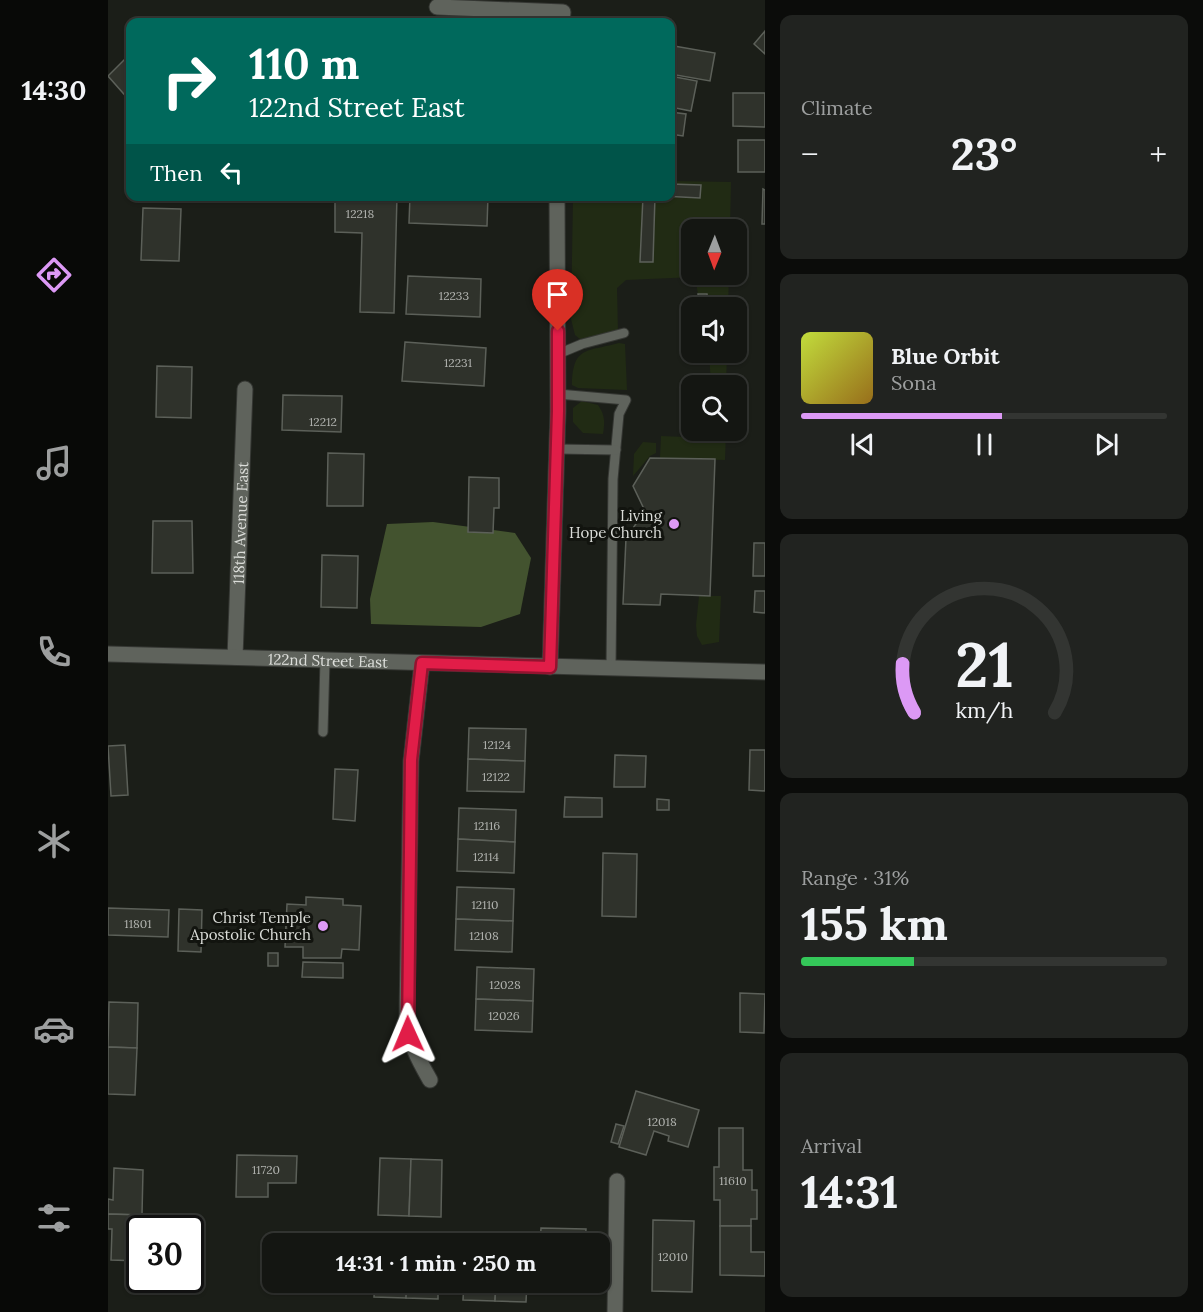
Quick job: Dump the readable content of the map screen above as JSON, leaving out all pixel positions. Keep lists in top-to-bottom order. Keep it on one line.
{"streets":{"street":["118th Avenue East","122nd Street East"]},"crossings":[["118th Avenue East","122nd Street East"]],"places":["Living Hope Church","Christ Temple Apostolic Church"],"house_numbers":["12218","12233","12231","12212","12124","12122","12116","12114","12110","11801","12108","12028","12026","12018","11720","11610","12010"],"north":"bottom","page":{"tabs":"14:30","tile":["Climate",["Range · 31%","155 km"],["Arrival","14:31"]],"turn":["110 m","122nd Street East"],"heat":["−","23°","+"],"then":"Then","song":["Blue Orbit","Sona"],"limit":"30","trip":"14:31 · 1 min · 250 m","gauge":["21","km/h"]}}
